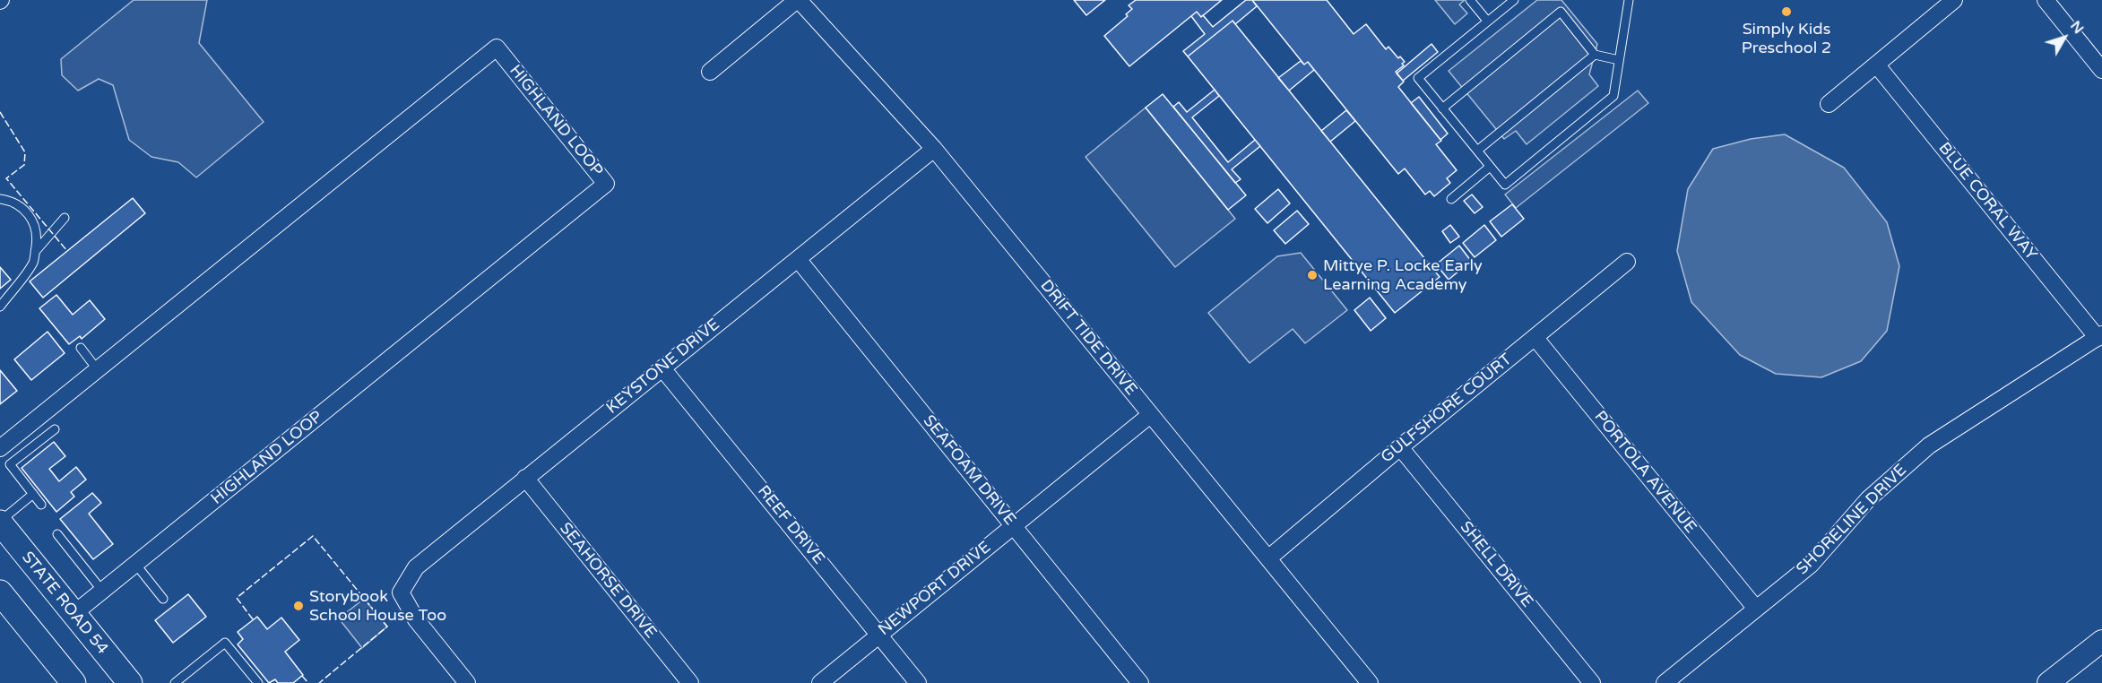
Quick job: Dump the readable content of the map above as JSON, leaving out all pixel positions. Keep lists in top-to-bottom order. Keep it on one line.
{"streets":{"main road":["STATE ROAD 54"],"street":["HIGHLAND LOOP","BLUE CORAL WAY","DRIFT TIDE DRIVE","KEYSTONE DRIVE","GULFSHORE COURT","SEAFOAM DRIVE","PORTOLA AVENUE","SHORELINE DRIVE","REEF DRIVE","SHELL DRIVE","SEAHORSE DRIVE","NEWPORT DRIVE"]},"crossings":[["HIGHLAND LOOP","STATE ROAD 54"],["BLUE CORAL WAY","SHORELINE DRIVE"],["DRIFT TIDE DRIVE","KEYSTONE DRIVE"],["DRIFT TIDE DRIVE","GULFSHORE COURT"],["DRIFT TIDE DRIVE","NEWPORT DRIVE"],["KEYSTONE DRIVE","SEAFOAM DRIVE"],["KEYSTONE DRIVE","REEF DRIVE"],["KEYSTONE DRIVE","SEAHORSE DRIVE"],["GULFSHORE COURT","PORTOLA AVENUE"],["GULFSHORE COURT","SHELL DRIVE"],["SEAFOAM DRIVE","NEWPORT DRIVE"],["PORTOLA AVENUE","SHORELINE DRIVE"],["REEF DRIVE","NEWPORT DRIVE"]],"places":["Simply Kids Preschool 2","Mittye P. Locke Early Learning Academy","Storybook School House Too"],"north":"top right"}
